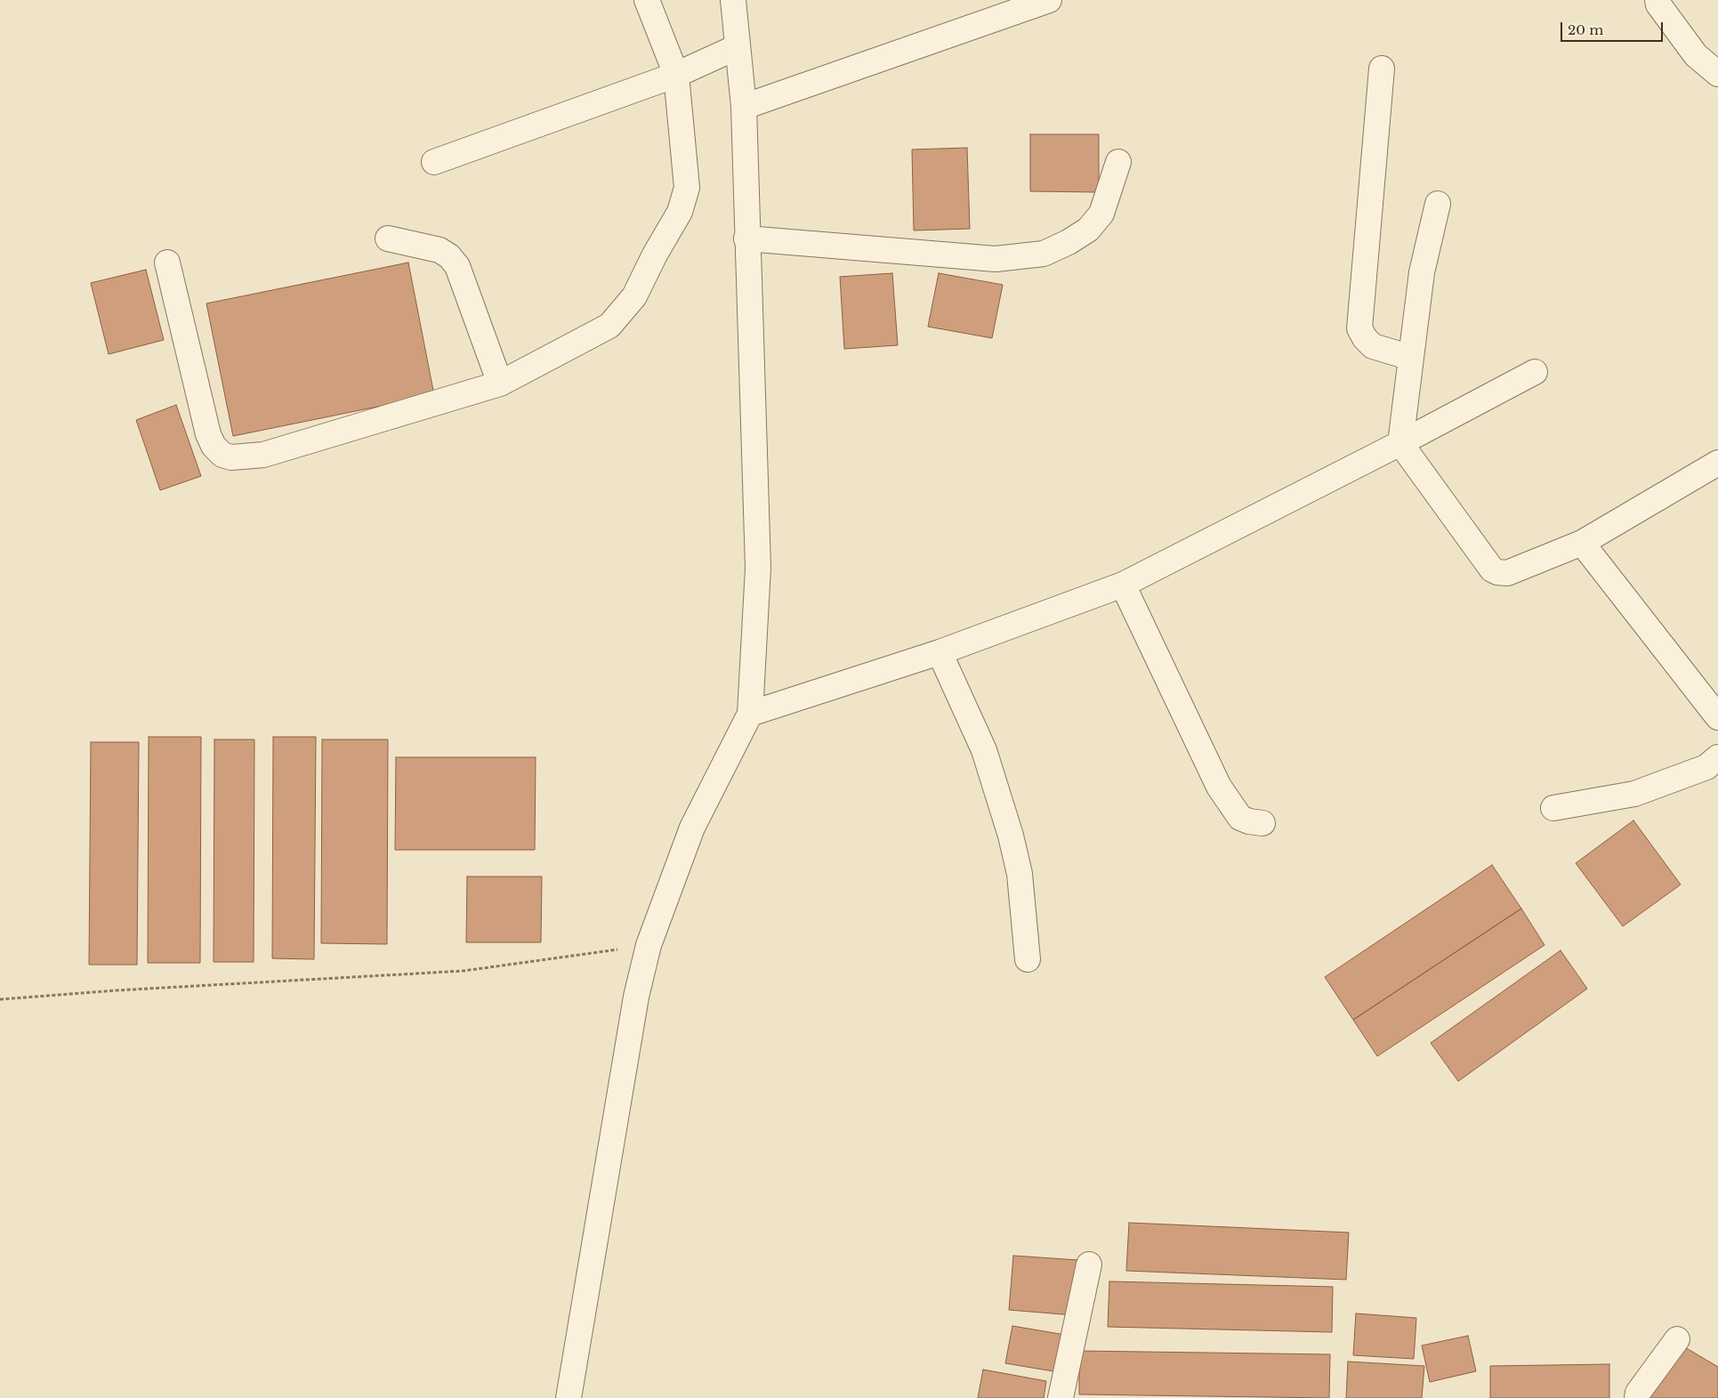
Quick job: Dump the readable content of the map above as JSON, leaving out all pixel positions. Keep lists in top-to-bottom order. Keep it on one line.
{"scale_bar":"20 m"}
